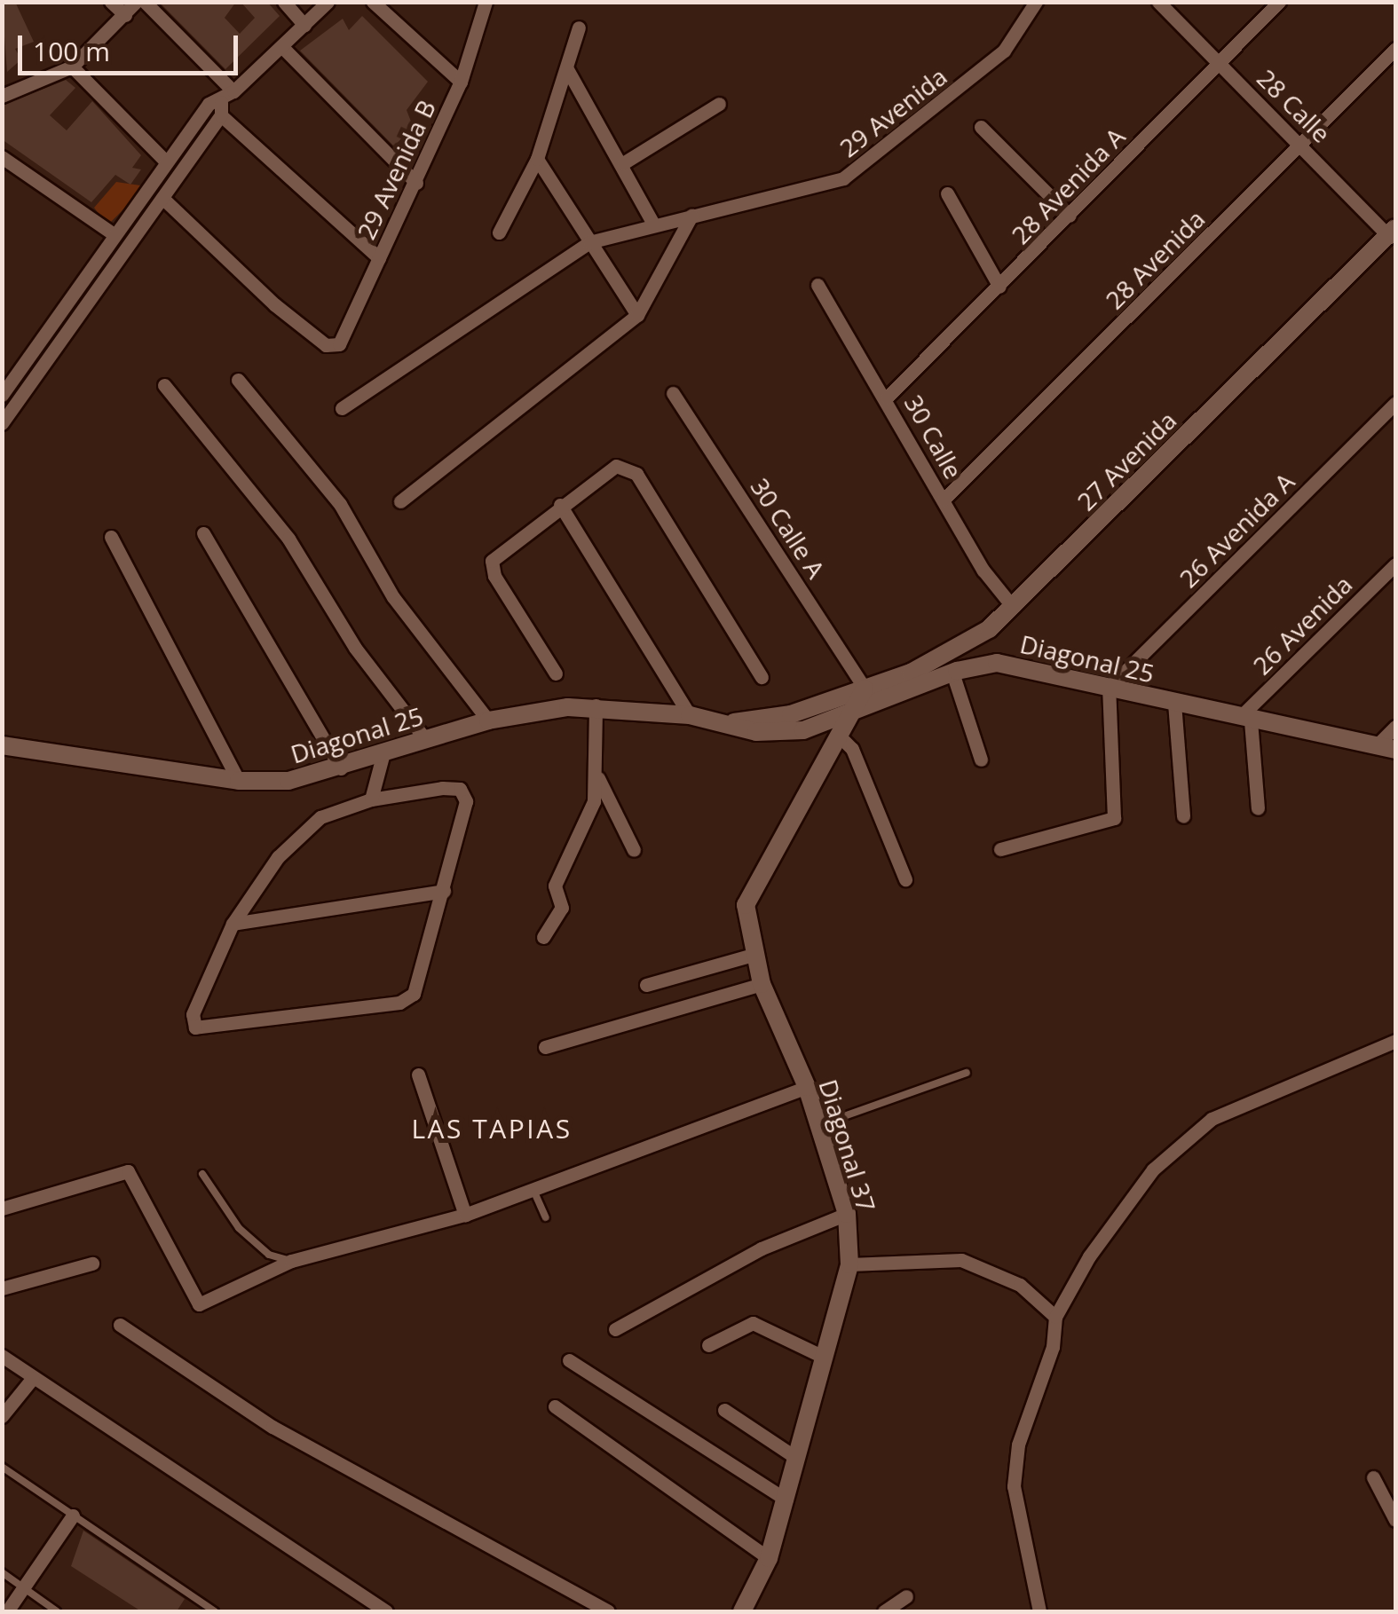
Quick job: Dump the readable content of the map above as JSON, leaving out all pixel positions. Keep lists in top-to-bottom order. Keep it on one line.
{"streets":{"main road":["27 Avenida","Diagonal 25","Diagonal 37"],"street":["28 Calle","29 Avenida","29 Avenida B","28 Avenida A","28 Avenida","30 Calle","30 Calle A","26 Avenida A","26 Avenida"]},"crossings":[["28 Calle","28 Avenida A"],["28 Calle","28 Avenida"],["28 Calle","27 Avenida"],["28 Avenida A","30 Calle"],["28 Avenida","30 Calle"],["30 Calle","27 Avenida"],["27 Avenida","30 Calle A"],["27 Avenida","Diagonal 25"],["27 Avenida","Diagonal 37"],["30 Calle A","Diagonal 25"],["30 Calle A","Diagonal 37"],["26 Avenida A","Diagonal 25"],["26 Avenida","Diagonal 25"],["Diagonal 25","Diagonal 37"]],"districts":["LAS TAPIAS"],"scale_bar":"100 m"}
